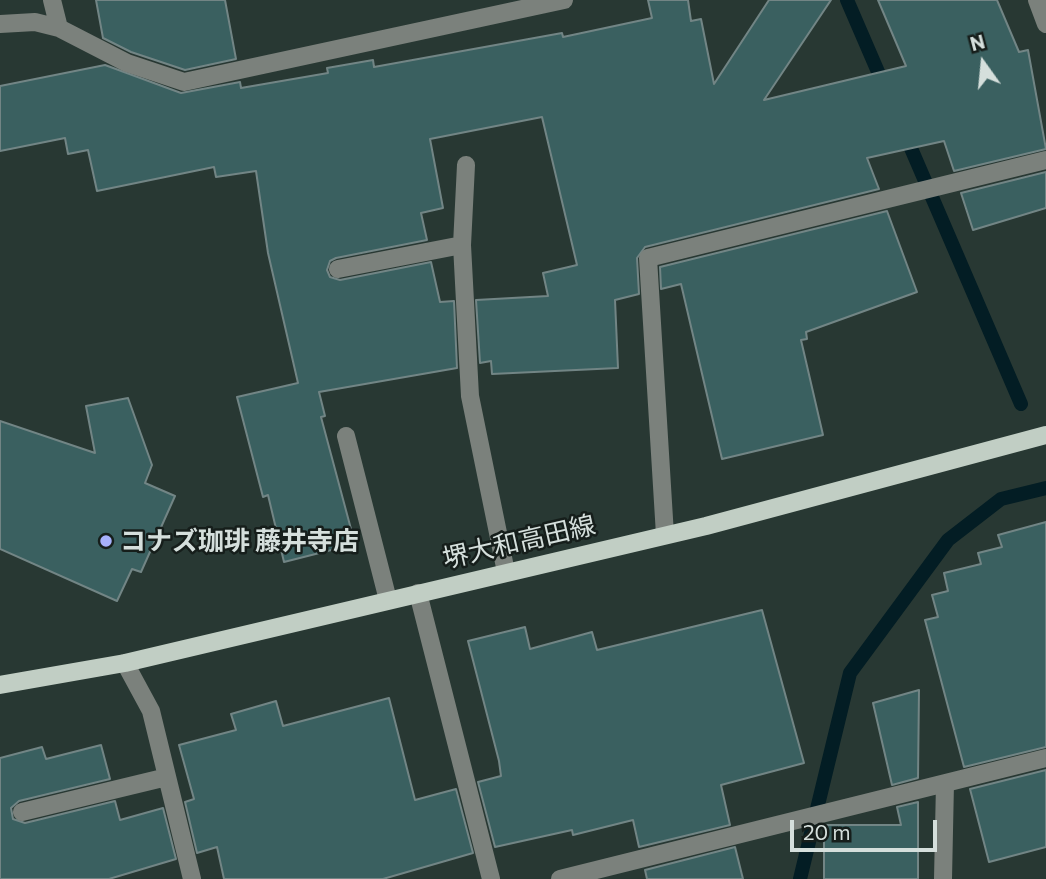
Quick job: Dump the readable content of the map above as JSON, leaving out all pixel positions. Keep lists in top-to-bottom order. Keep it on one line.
{"streets":{"main road":["堺大和高田線"]},"places":["コナズ珈琲 藤井寺店"],"scale_bar":"20 m","north":"top"}
